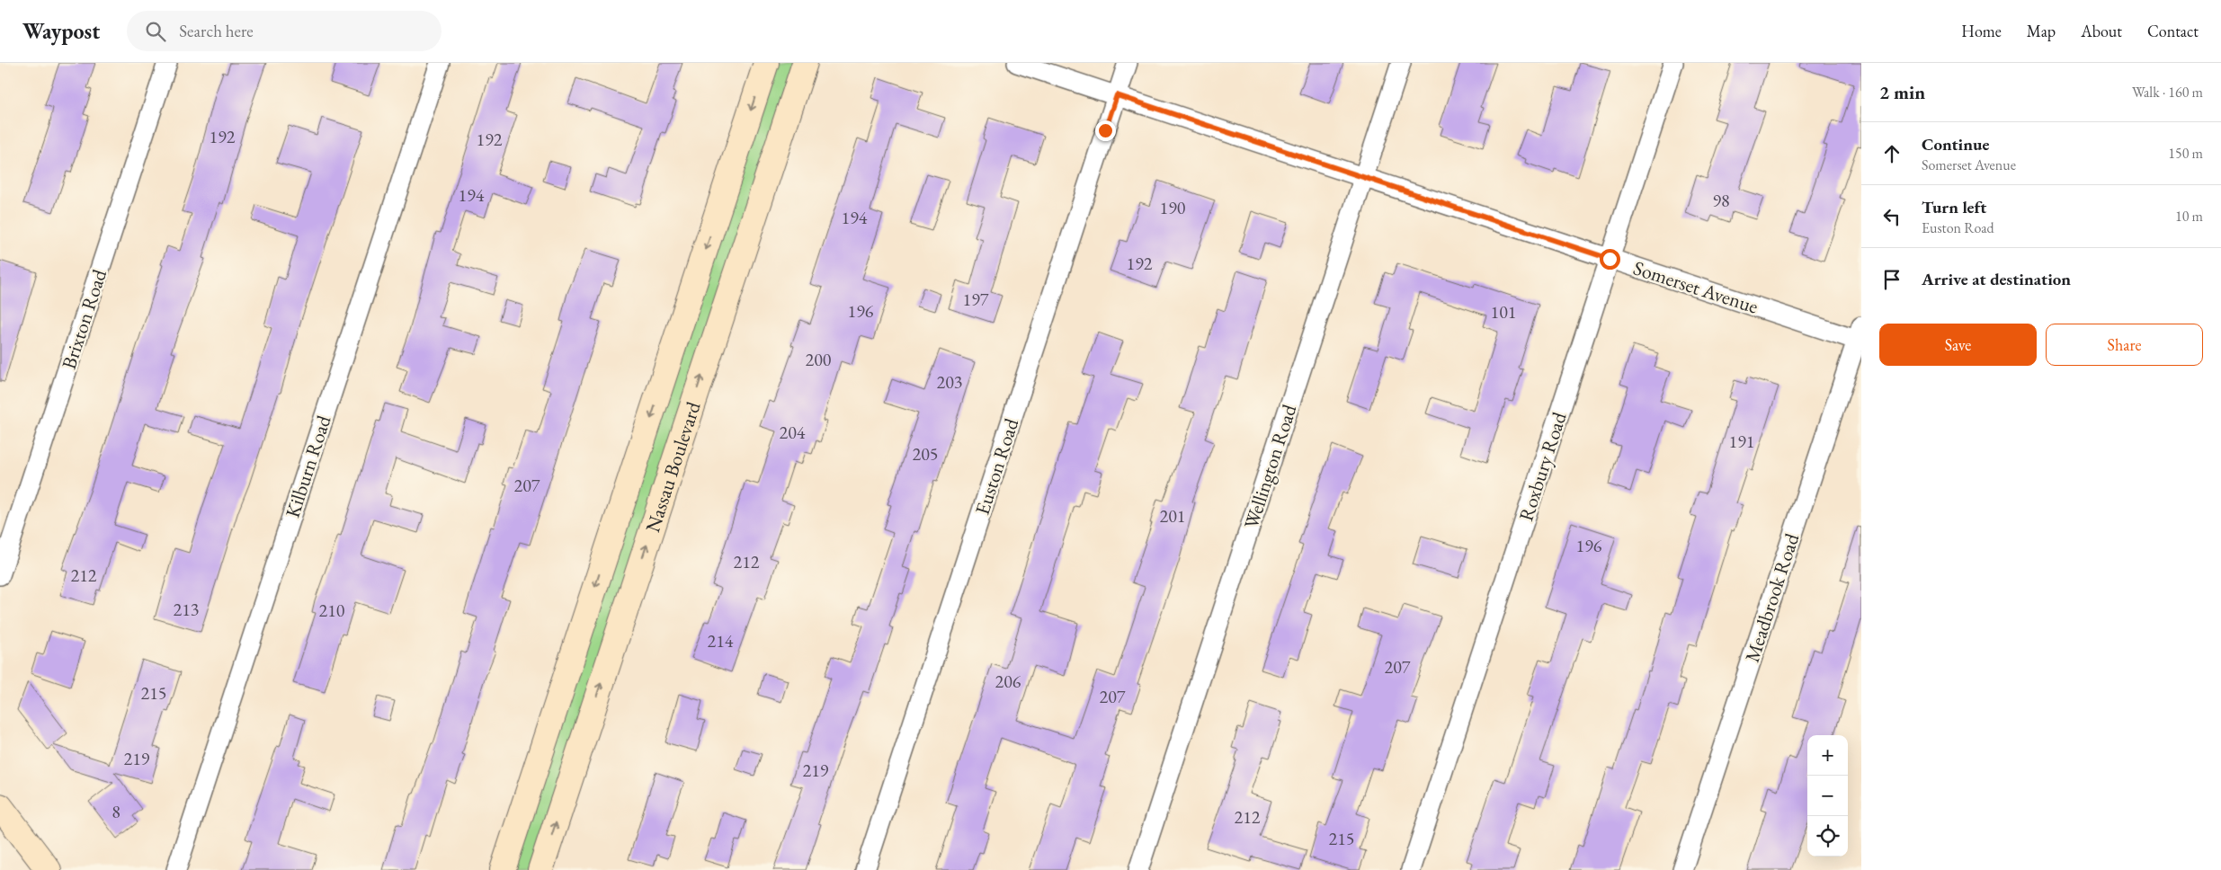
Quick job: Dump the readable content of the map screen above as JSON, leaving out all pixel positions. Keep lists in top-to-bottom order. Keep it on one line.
{"streets":{"main road":["Nassau Boulevard"],"street":["Somerset Avenue","Brixton Road","Kilburn Road","Euston Road","Wellington Road","Roxbury Road","Meadbrook Road"]},"crossings":[["Somerset Avenue","Euston Road"],["Somerset Avenue","Wellington Road"],["Somerset Avenue","Roxbury Road"],["Somerset Avenue","Meadbrook Road"]],"house_numbers":["192","192","194","98","190","194","192","197","196","101","200","203","204","191","205","207","201","196","212","212","213","210","214","207","206","215","207","219","219","8","212","215"],"page":{"header":"Waypost","search":"Search here","nav":["Home","Map","About","Contact"],"heading":["2 min","Walk · 160 m"],"list":[["Continue","Somerset Avenue","150 m"],["Turn left","Euston Road","10 m"],"Arrive at destination"],"buttons":["Save","Share"],"map_buttons":["+","−"]}}
